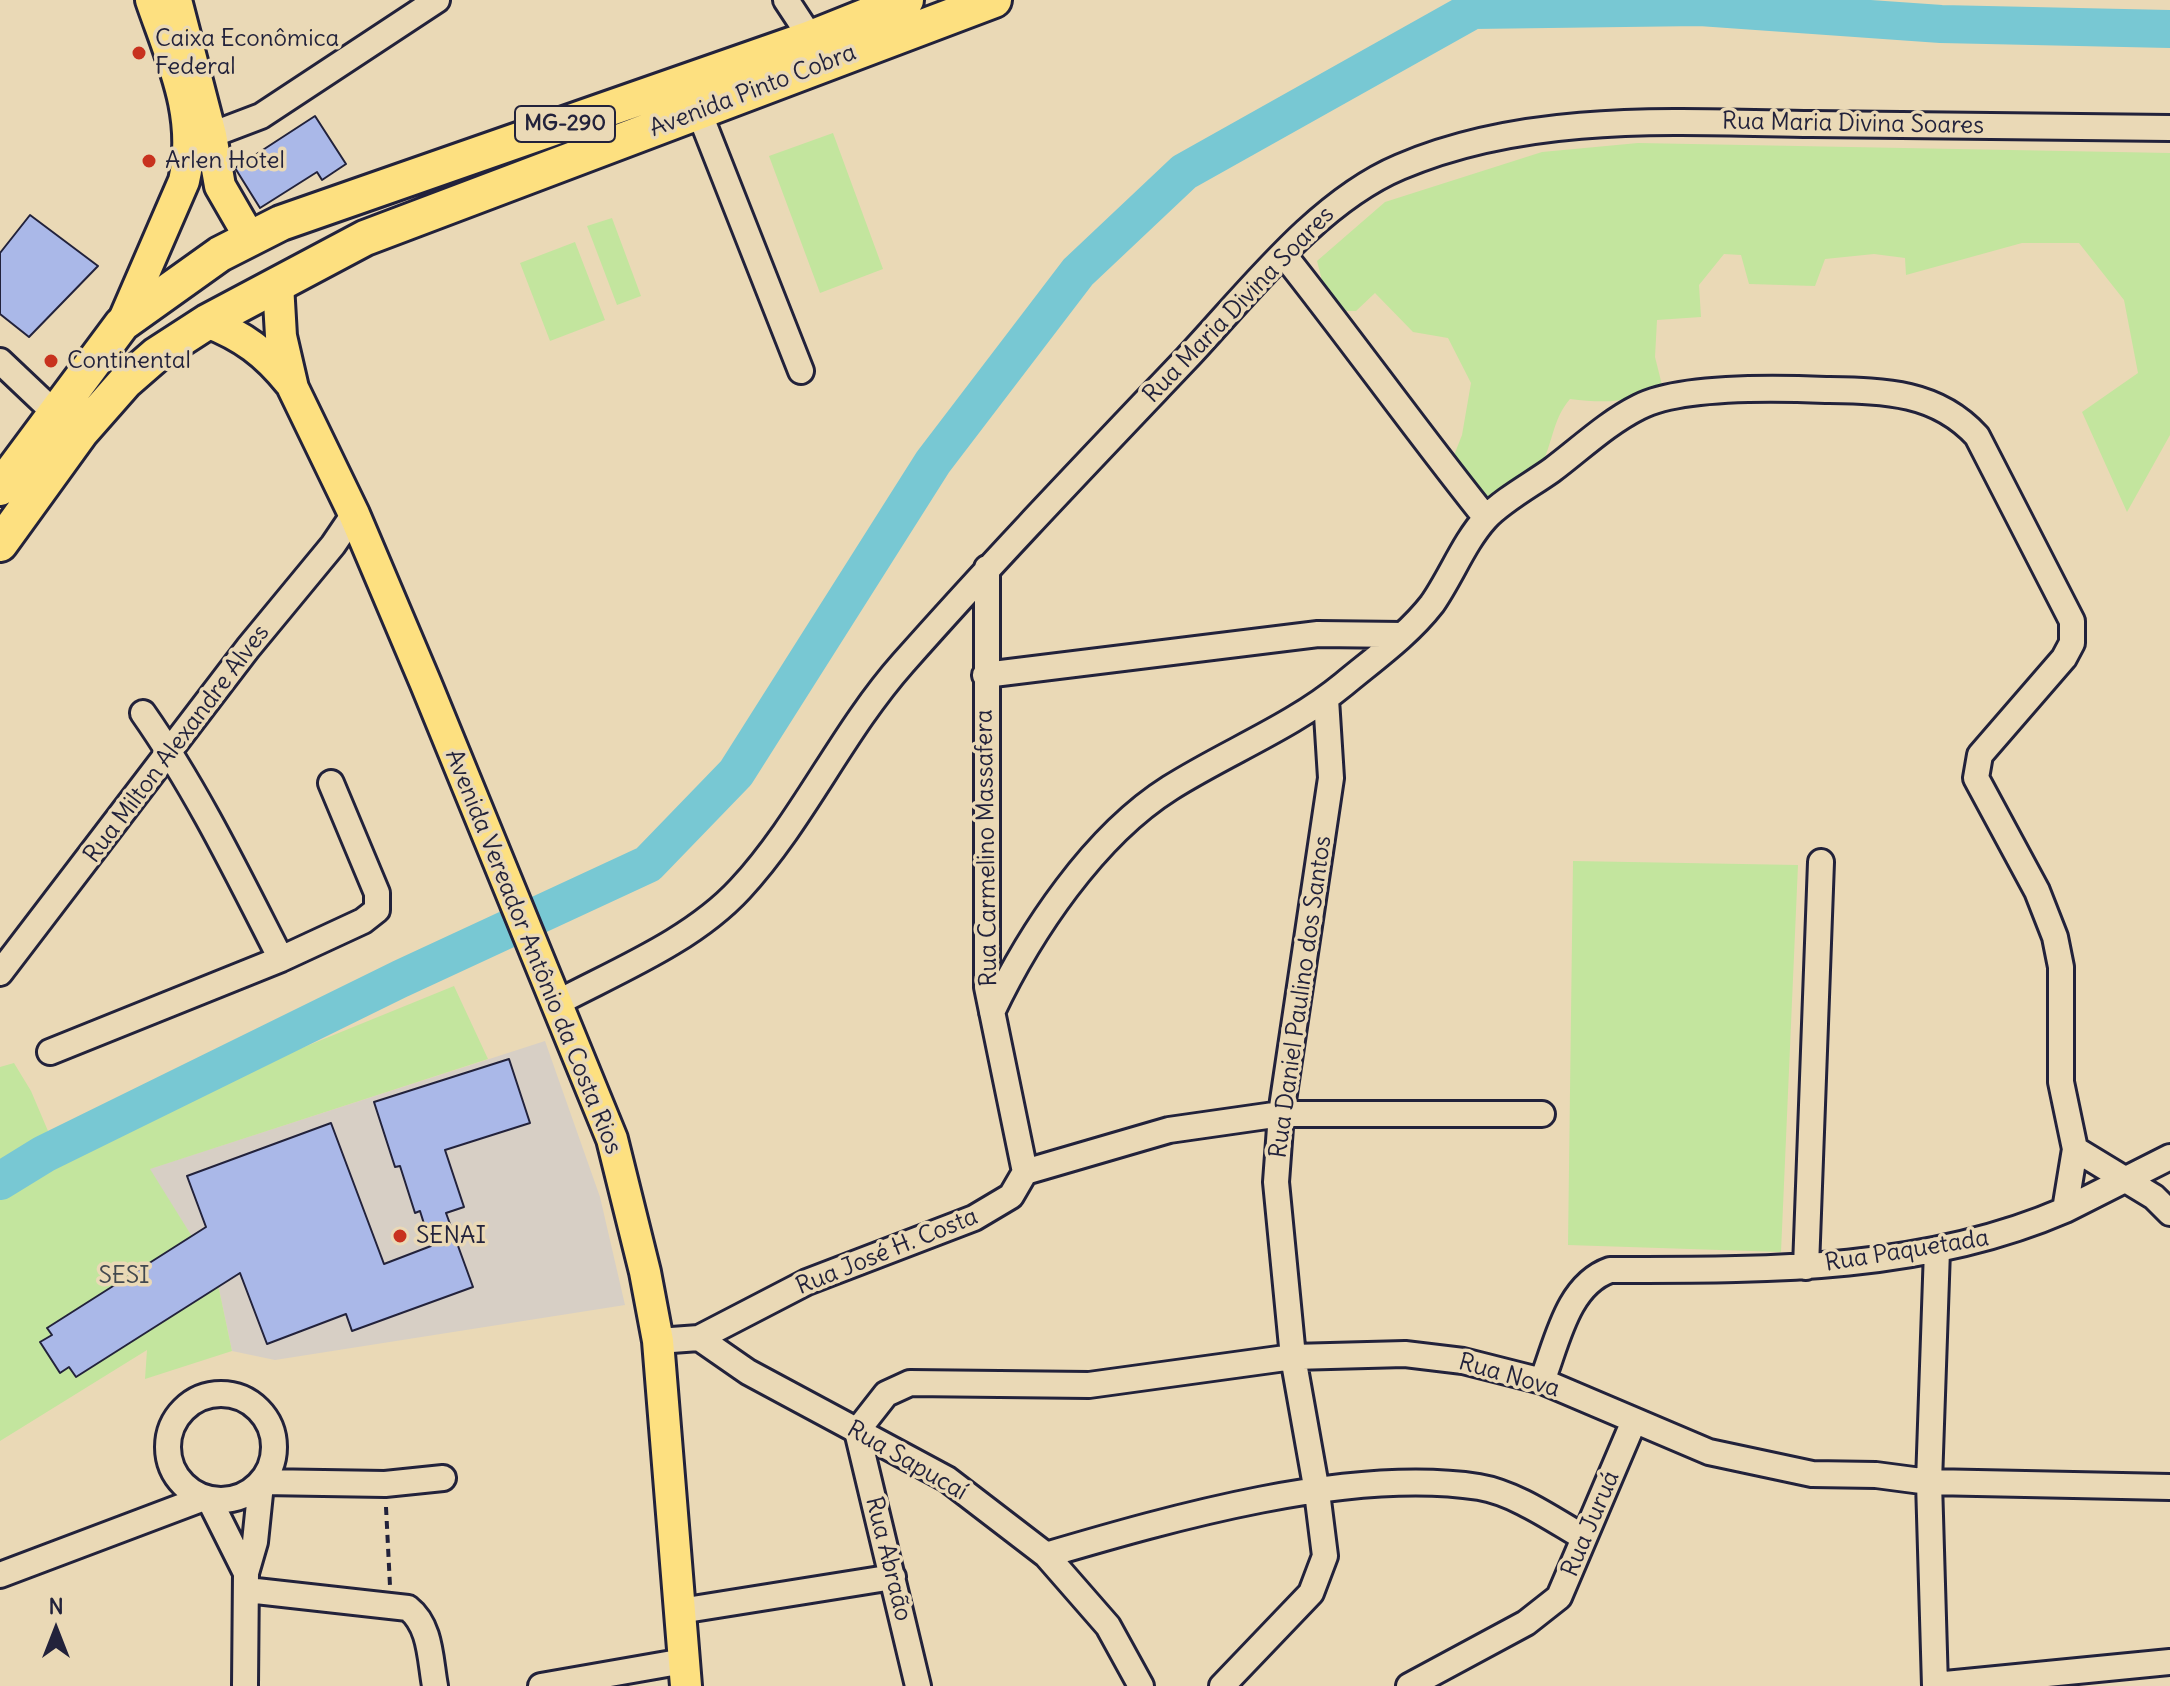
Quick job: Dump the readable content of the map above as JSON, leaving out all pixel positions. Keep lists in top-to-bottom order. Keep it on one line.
{"streets":{"highway":["Avenida Pinto Cobra","MG-290"],"main road":["Avenida Vereador Antônio da Costa Rios"],"street":["Rua Maria Divina Soares","Rua Milton Alexandre Alves","Rua Carmelino Massafera","Rua Daniel Paulino dos Santos","Rua Paquetada","Rua José H. Costa","Rua Nova","Rua Sapucaí","Rua Juruá","Rua Abraão"]},"crossings":[["Avenida Pinto Cobra","MG-290"],["Avenida Pinto Cobra","Avenida Vereador Antônio da Costa Rios"],["MG-290","Avenida Vereador Antônio da Costa Rios"],["Rua Maria Divina Soares","Rua Carmelino Massafera"],["Rua Maria Divina Soares","Avenida Vereador Antônio da Costa Rios"],["Rua Milton Alexandre Alves","Avenida Vereador Antônio da Costa Rios"],["Rua Carmelino Massafera","Rua José H. Costa"],["Rua Daniel Paulino dos Santos","Rua Nova"],["Rua Paquetada","Rua Nova"],["Rua José H. Costa","Rua Sapucaí"],["Rua Nova","Rua Sapucaí"],["Rua Nova","Rua Juruá"],["Rua Nova","Rua Abraão"],["Rua Sapucaí","Rua Abraão"]],"parks":["SESI"],"places":["Caixa Econômica Federal","Arlen Hotel","Continental","SENAI"],"north":"top"}
